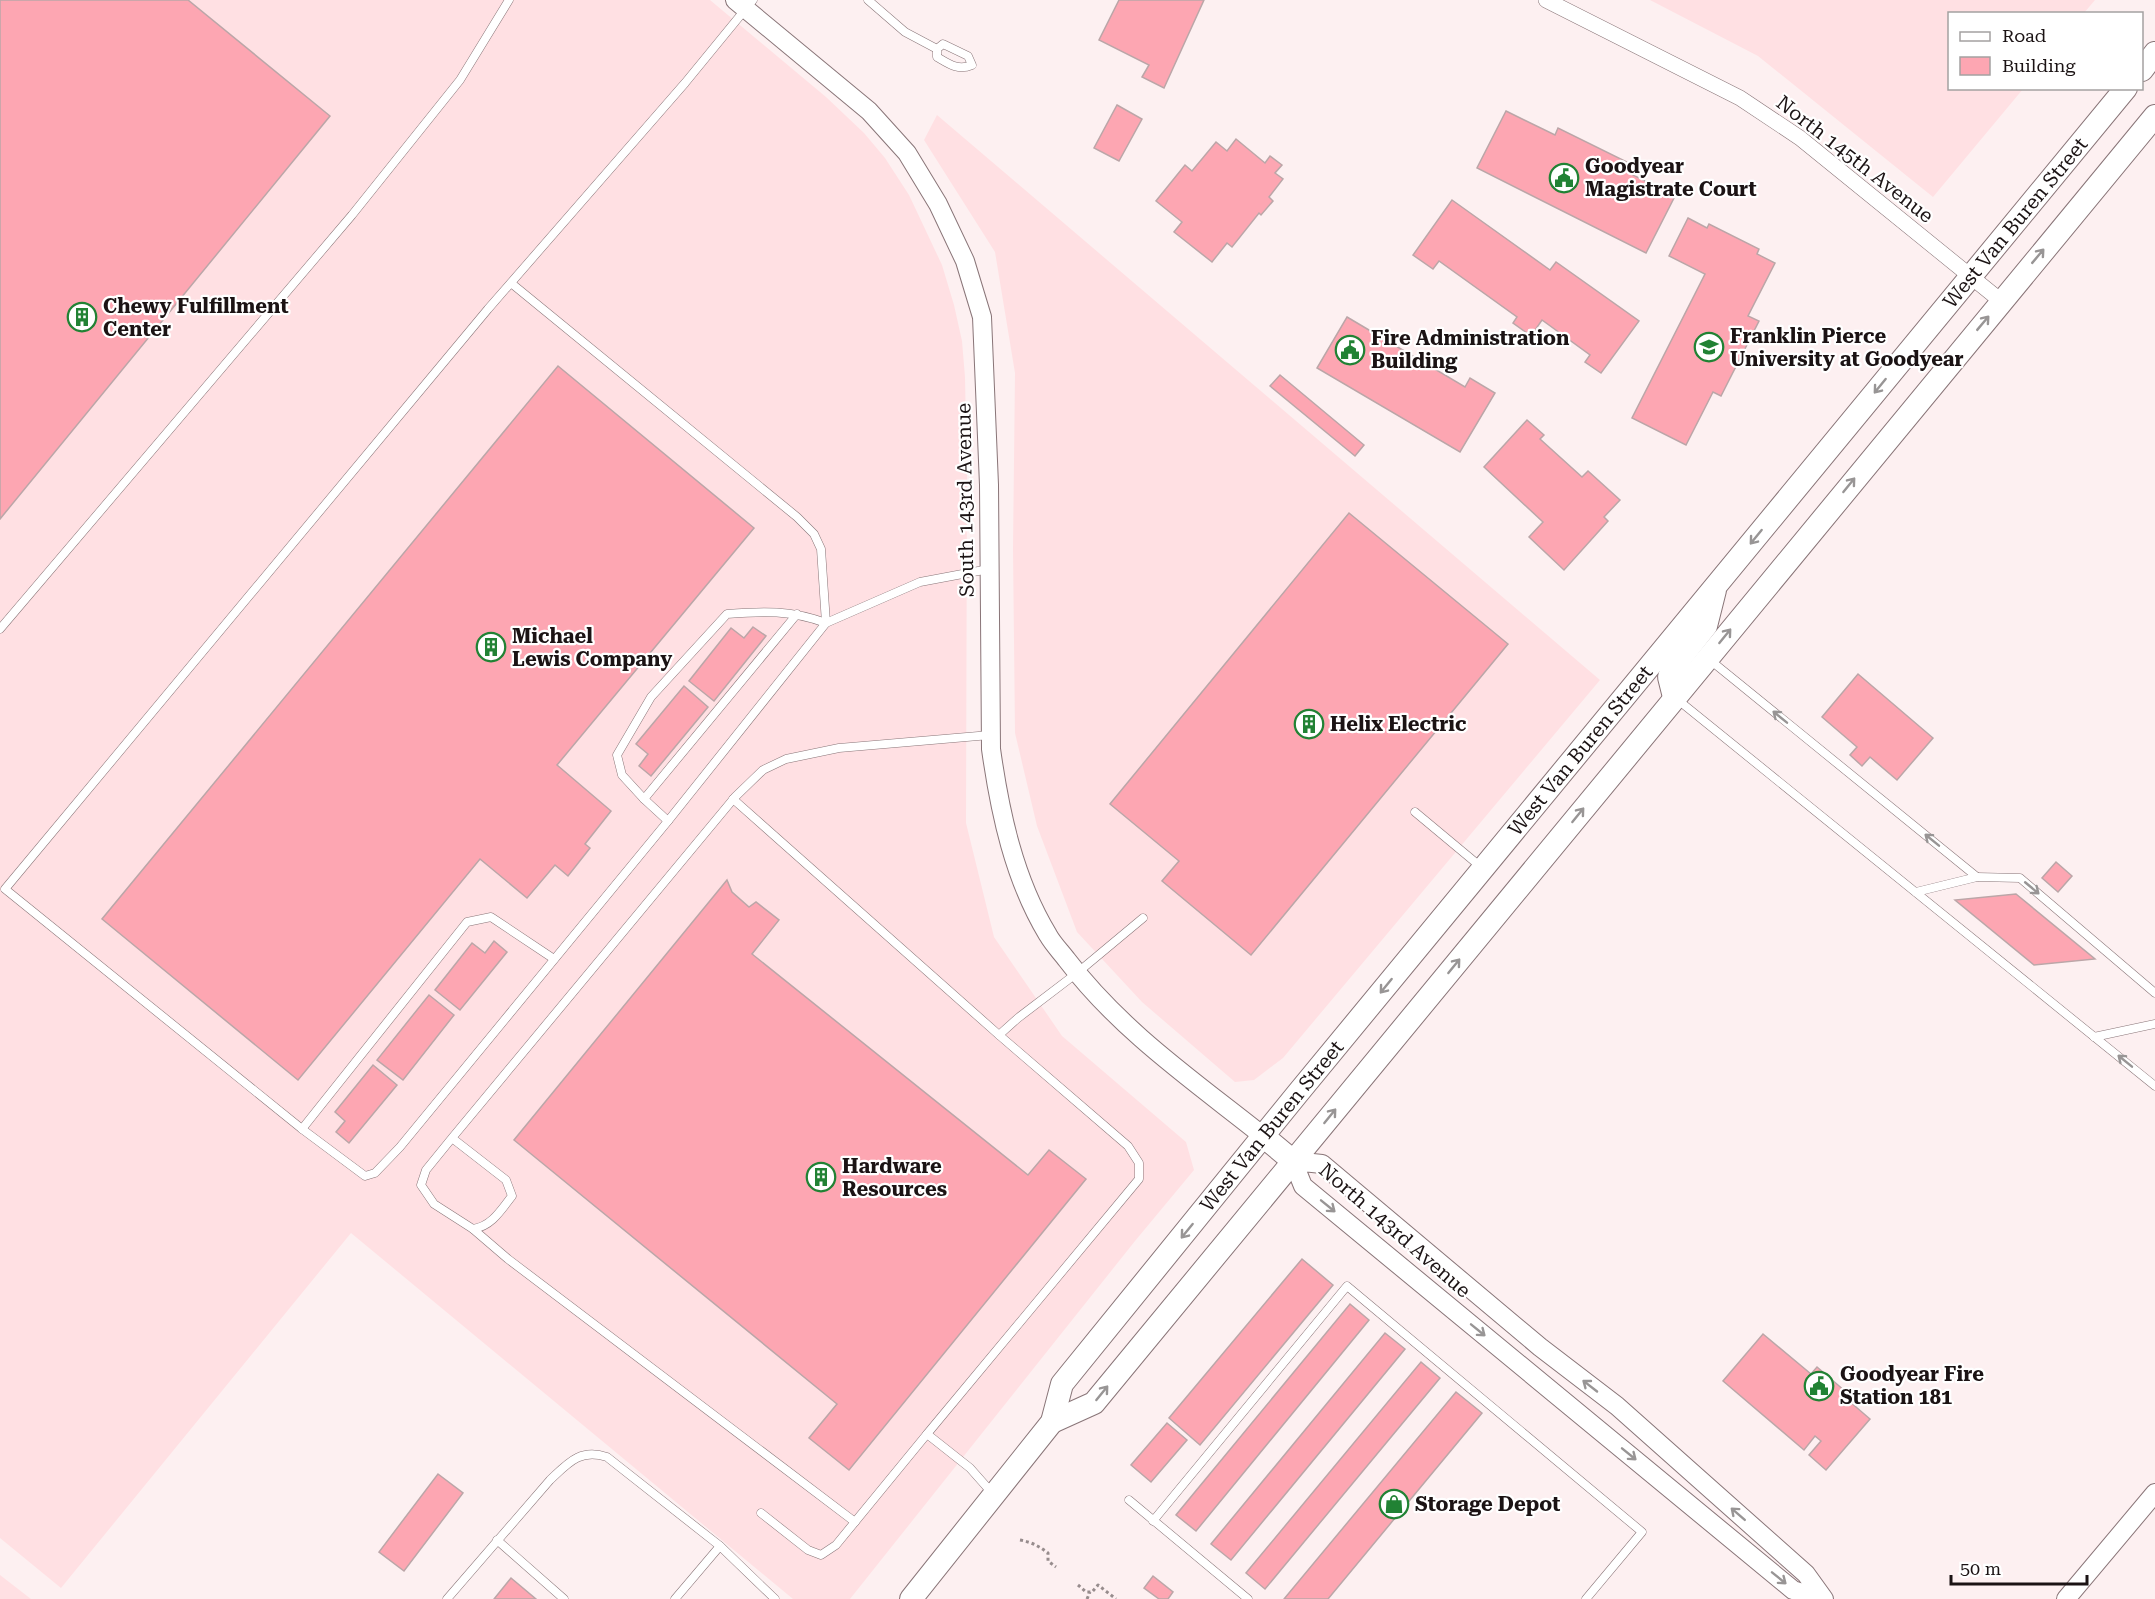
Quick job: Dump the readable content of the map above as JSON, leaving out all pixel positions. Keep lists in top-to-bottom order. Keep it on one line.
{"streets":{"main road":["West Van Buren Street"],"street":["North 145th Avenue","South 143rd Avenue","North 143rd Avenue"]},"crossings":[["North 145th Avenue","West Van Buren Street"],["West Van Buren Street","South 143rd Avenue"],["West Van Buren Street","North 143rd Avenue"]],"places":{"public building":["Goodyear Magistrate Court","Fire Administration Building","Goodyear Fire Station 181"],"building":["Chewy Fulfillment Center","Michael Lewis Company","Helix Electric","Hardware Resources"],"school or university":["Franklin Pierce University at Goodyear"],"shop":["Storage Depot"]},"legend":["Road","Building"],"scale_bar":"50 m"}
